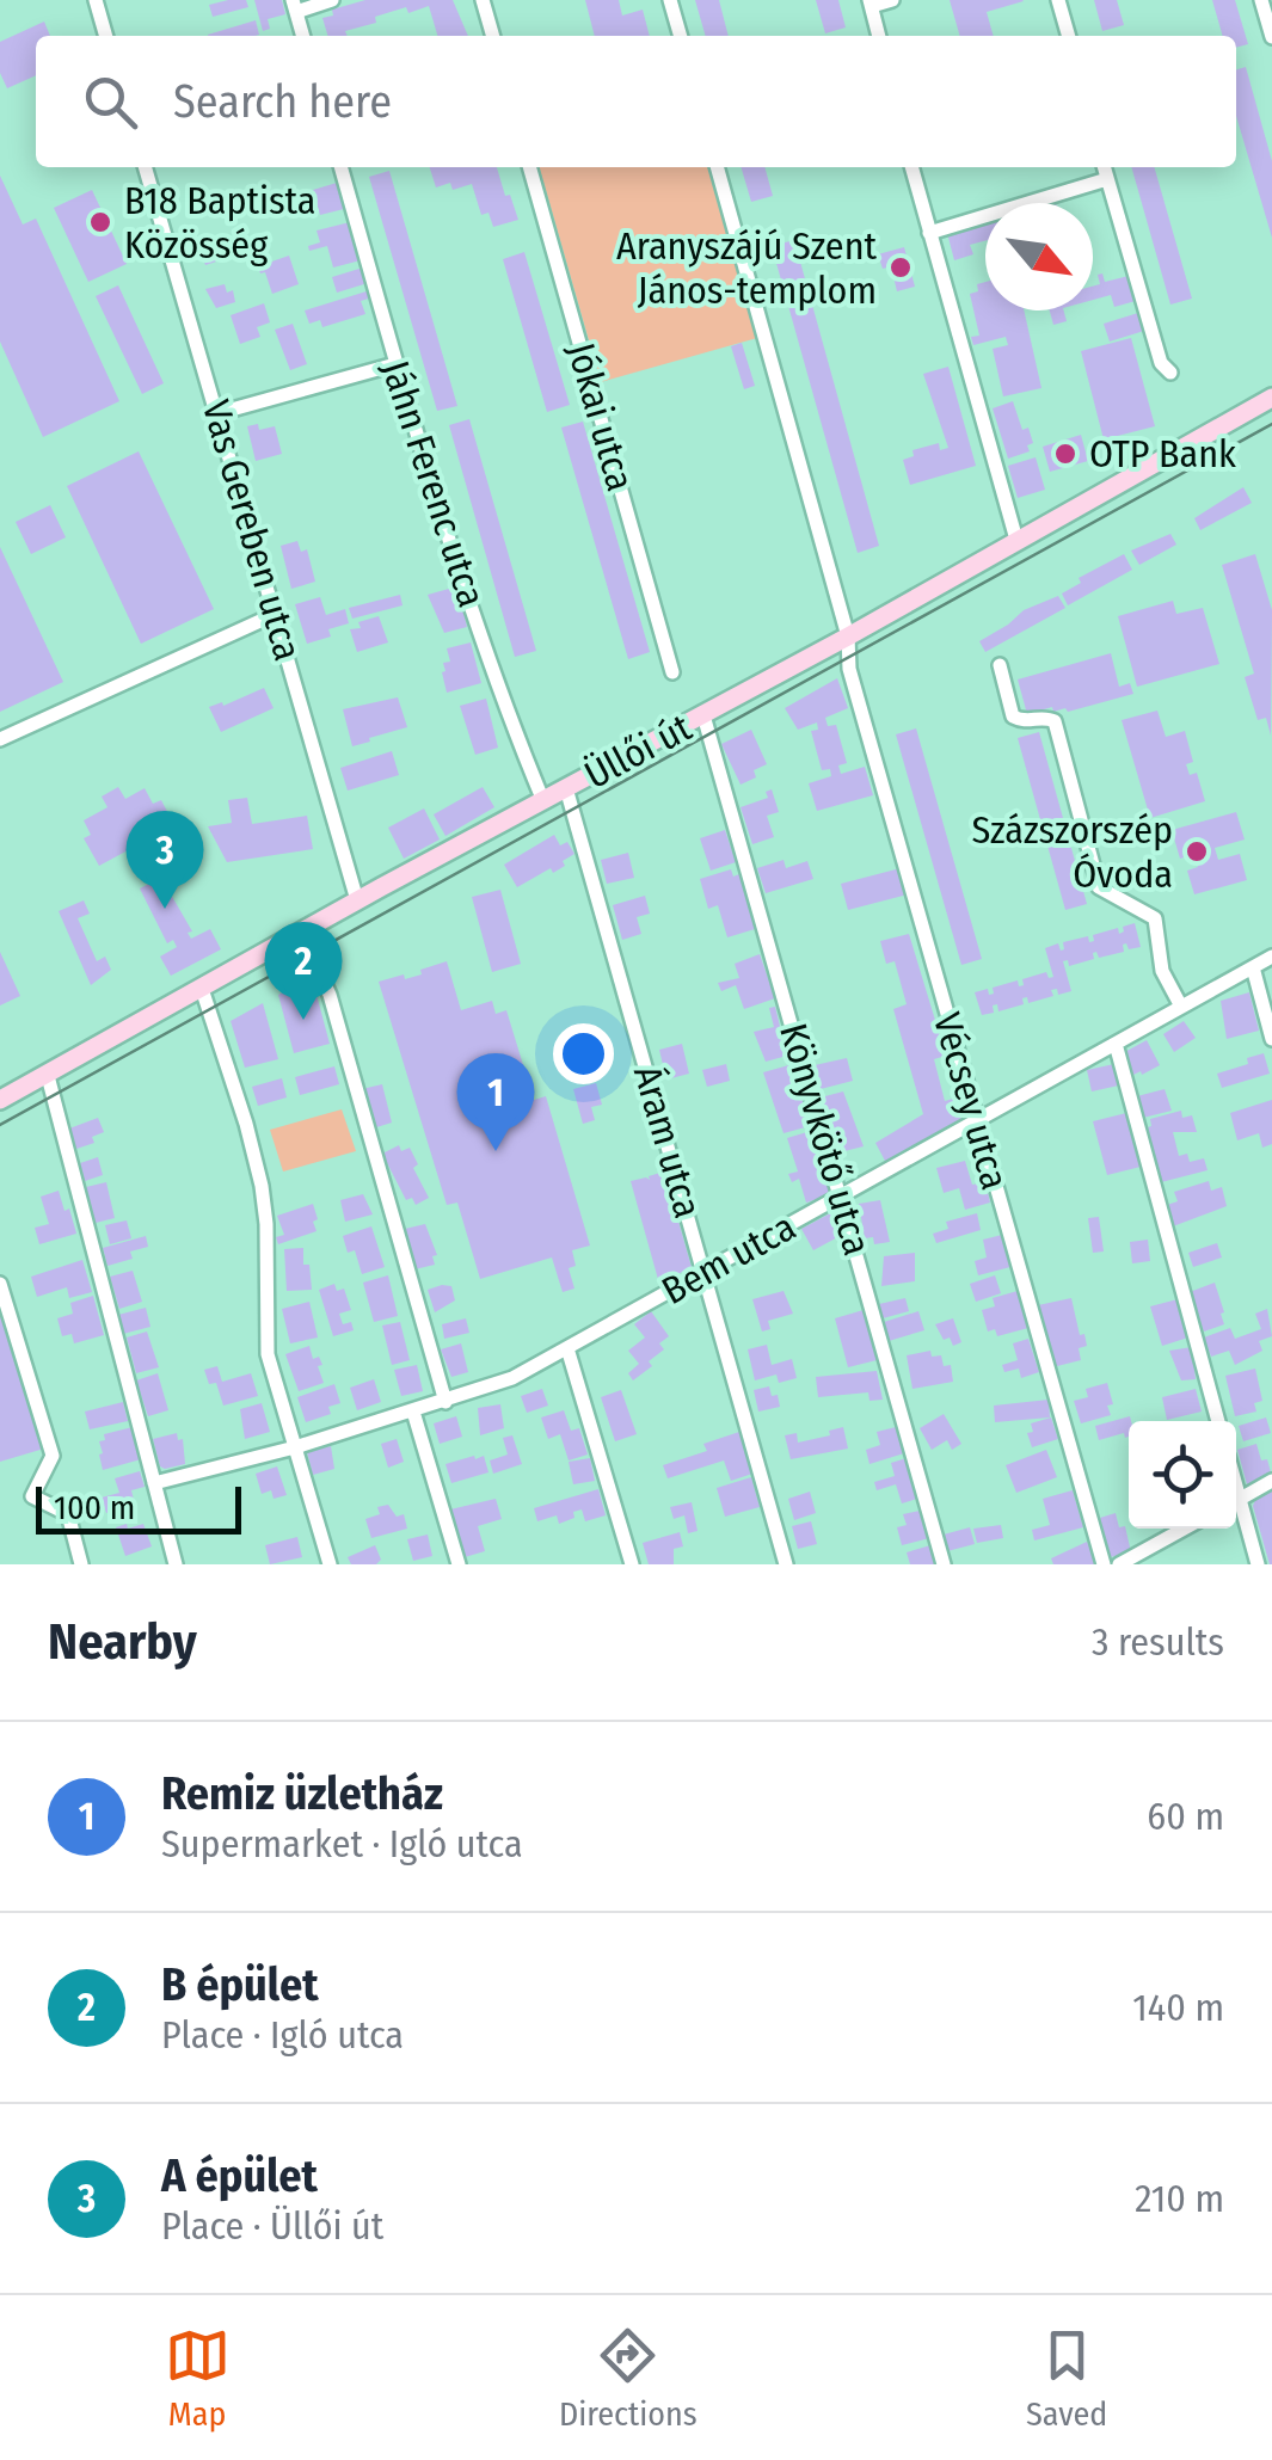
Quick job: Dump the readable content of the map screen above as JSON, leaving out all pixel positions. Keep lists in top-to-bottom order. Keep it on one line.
{"streets":{"main road":["Üllői út"],"street":["Jókai utca","Jáhn Ferenc utca","Vas Gereben utca","Vécsey utca","Könyvkötő utca","Áram utca","Bem utca"]},"crossings":[["Jáhn Ferenc utca","Üllői út"],["Vas Gereben utca","Üllői út"],["Üllői út","Vécsey utca"],["Üllői út","Könyvkötő utca"],["Üllői út","Áram utca"],["Vécsey utca","Bem utca"],["Könyvkötő utca","Bem utca"],["Áram utca","Bem utca"]],"places":["B18 Baptista Közösség","Aranyszájú Szent János-templom","OTP Bank","Százszorszép Óvoda"],"scale_bar":"100 m","north":"bottom right","page":{"search":"Search here","pins":["3","2","1"],"scale":"100 m","heading":["Nearby","3 results"],"list":[{"mark":"1","name":"Remiz üzletház","note":"Supermarket · Igló utca","value":"60 m"},{"mark":"2","name":"B épület","note":"Place · Igló utca","value":"140 m"},{"mark":"3","name":"A épület","note":"Place · Üllői út","value":"210 m"}],"nav":["Map","Directions","Saved"]}}
